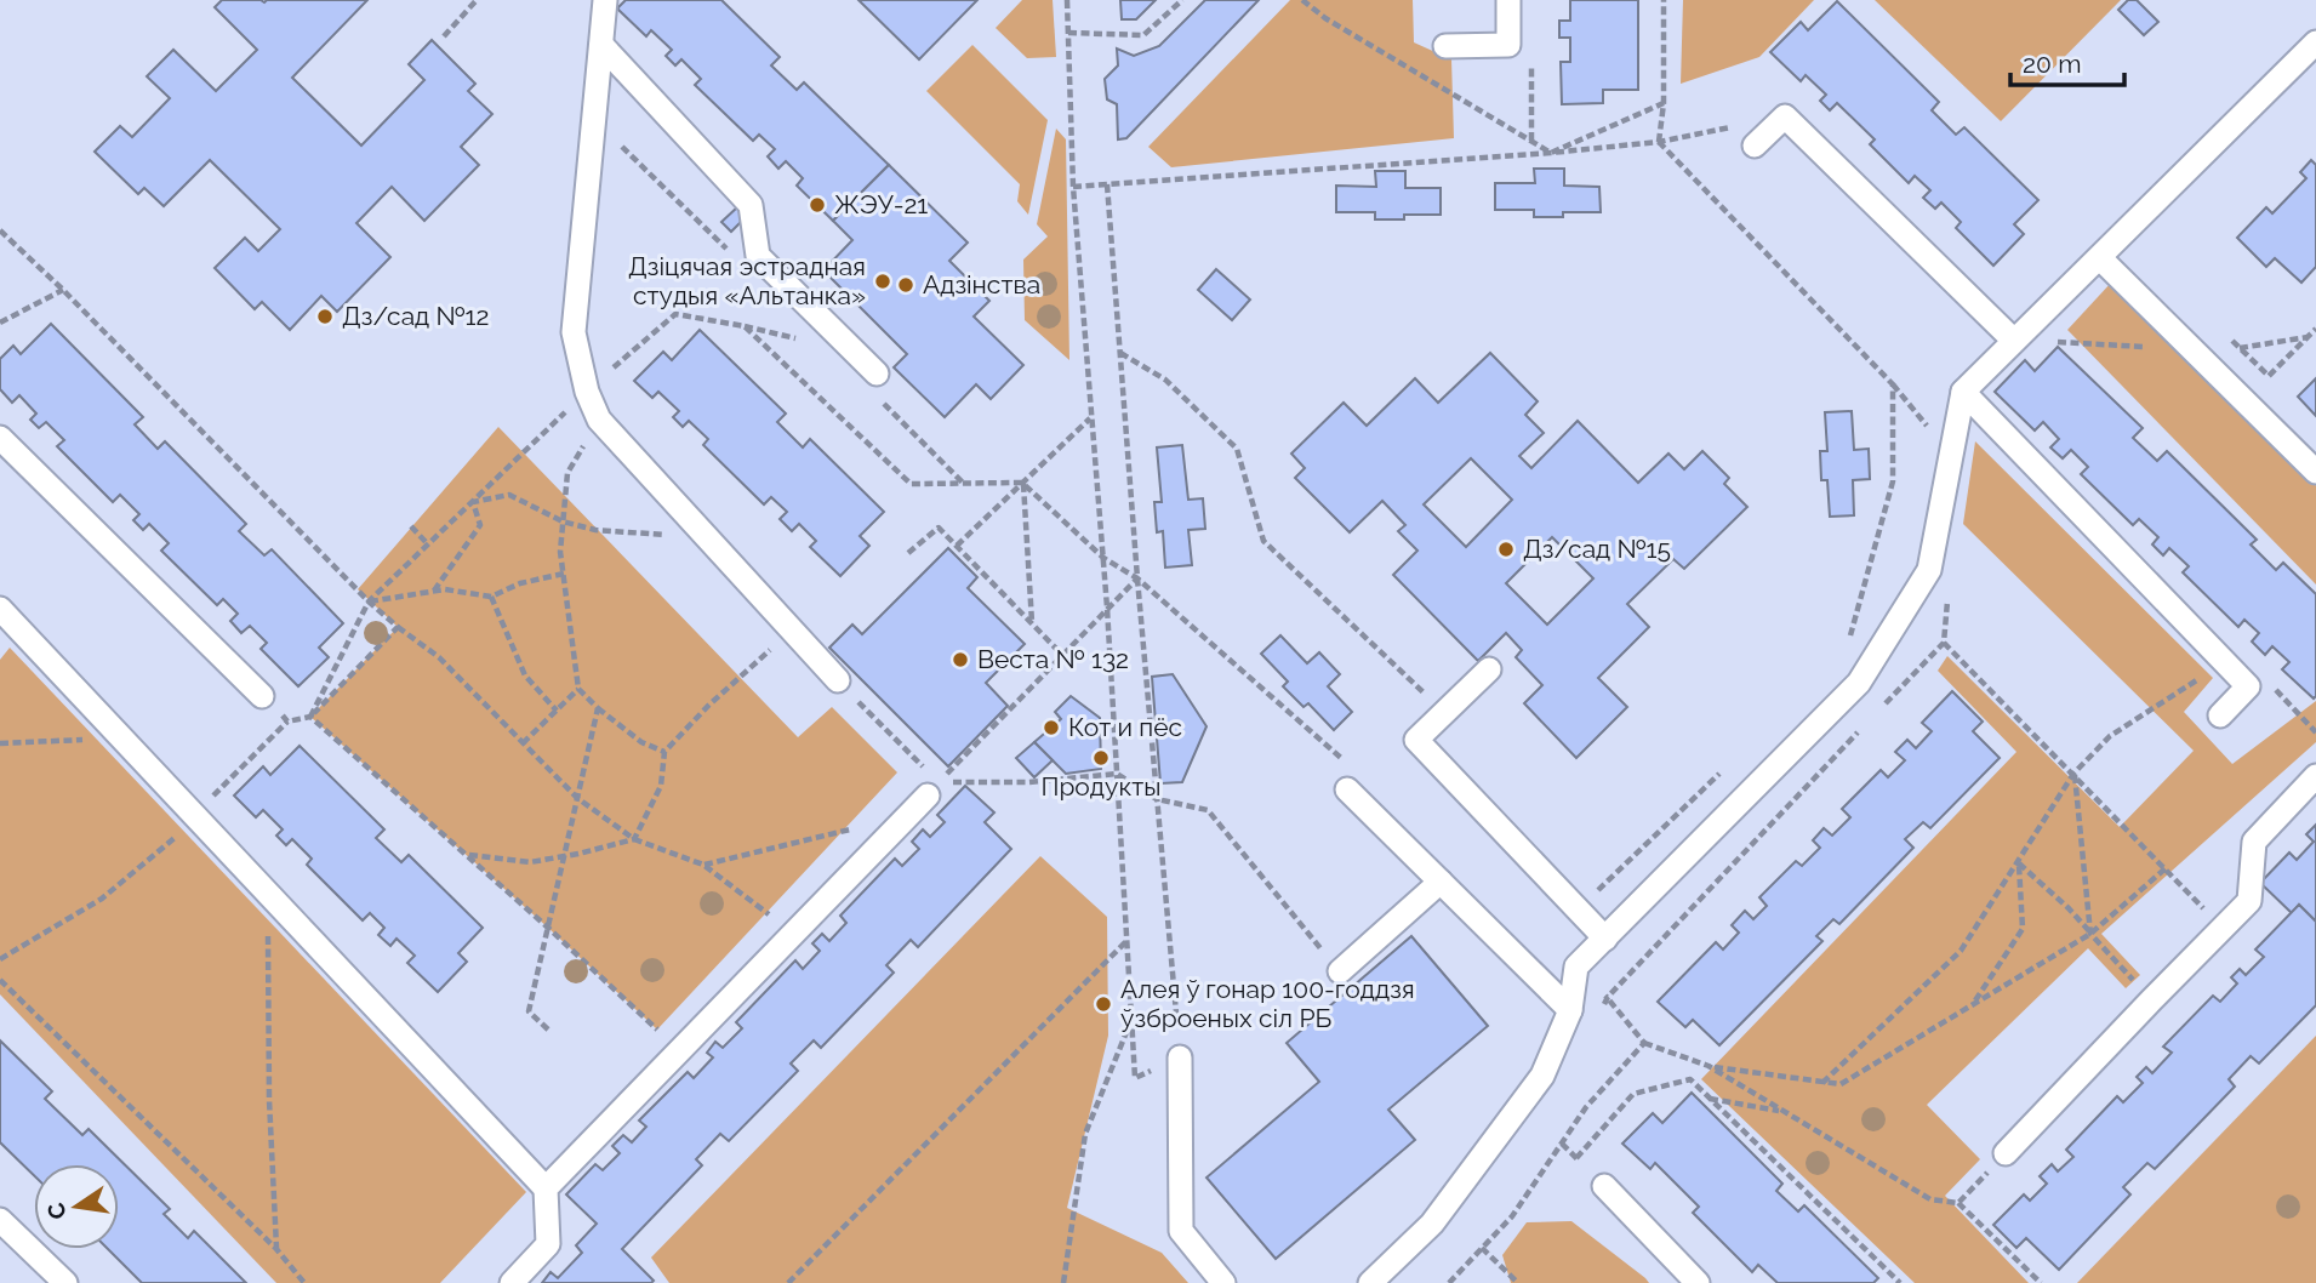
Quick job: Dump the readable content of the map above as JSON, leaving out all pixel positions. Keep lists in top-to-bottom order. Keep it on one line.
{"places":["ЖЭУ-21","Дзіцячая эстрадная студыя «Альтанка»","Адзінства","Дз/сад №12","Дз/сад №15","Веста № 132","Кот и пёс","Продукты","Алея ў гонар 100-годдзя ўзброеных сіл РБ"],"scale_bar":"20 m","north":"left"}
